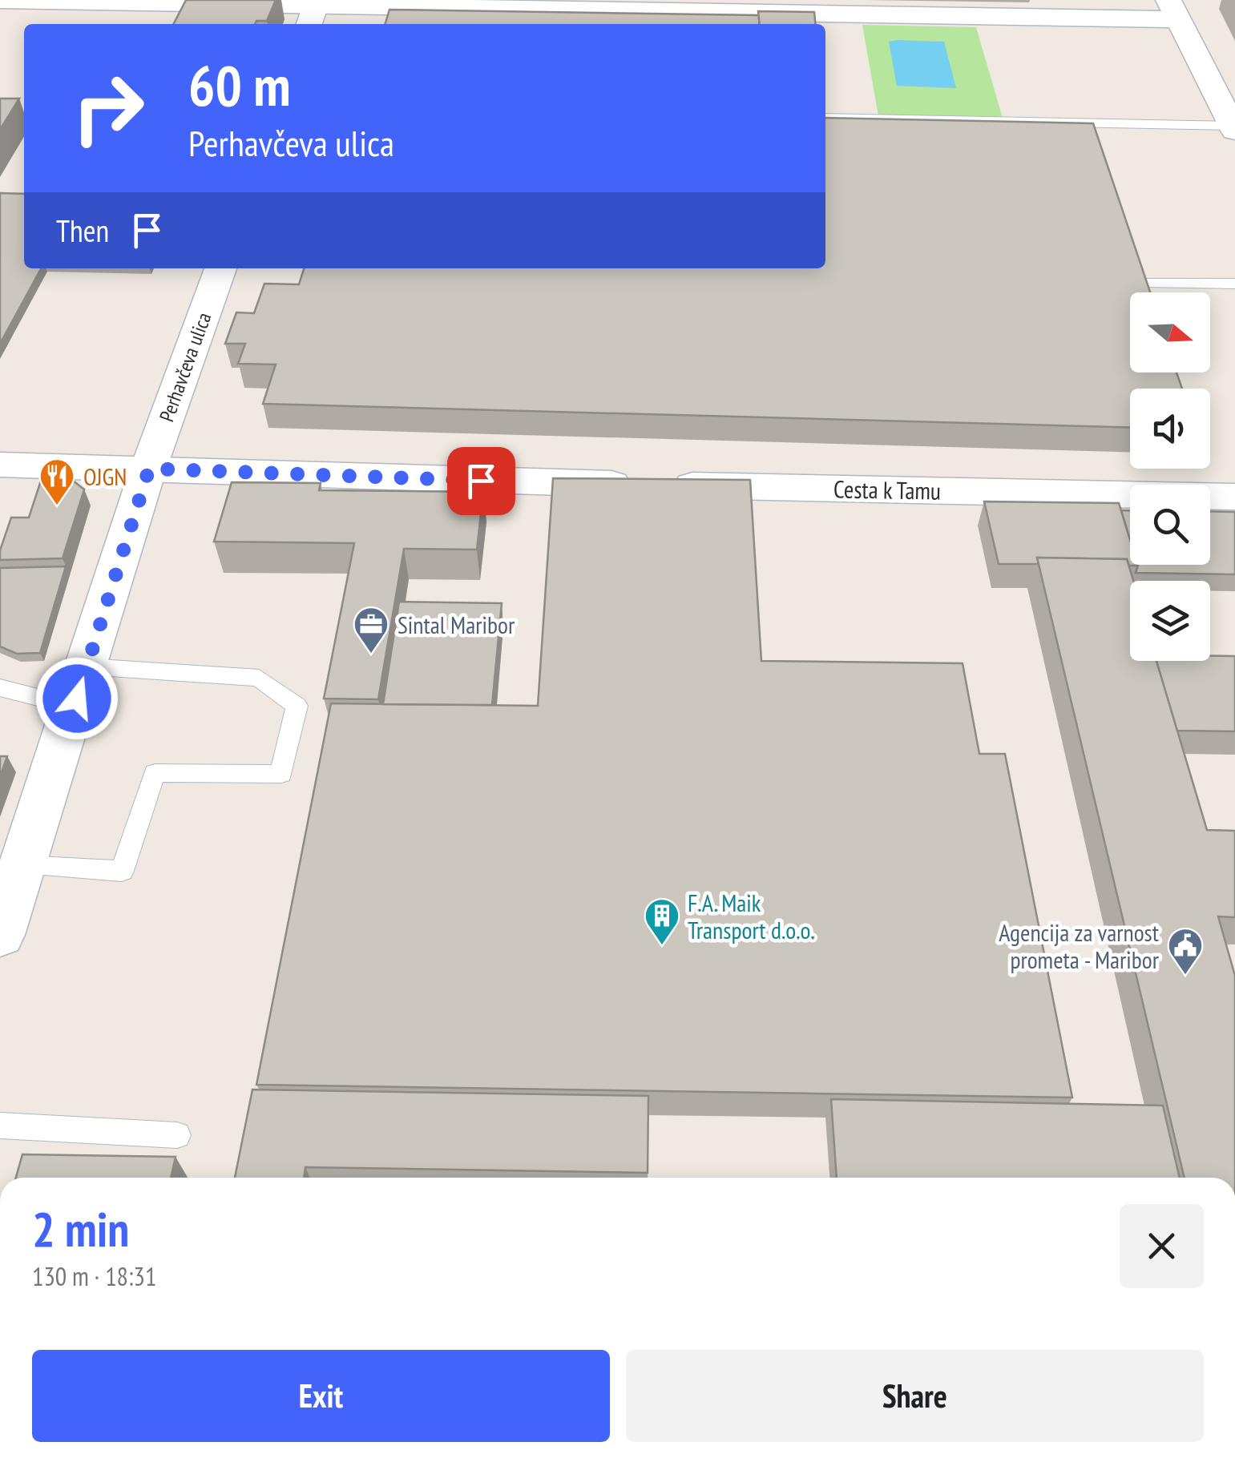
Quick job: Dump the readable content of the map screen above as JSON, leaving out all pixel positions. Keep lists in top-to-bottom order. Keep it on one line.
{"streets":{"street":["Perhavčeva ulica","Cesta k Tamu"]},"crossings":[["Perhavčeva ulica","Cesta k Tamu"]],"places":{"restaurant":["OJGN"],"office":["Sintal Maribor"],"building":["F.A. Maik Transport d.o.o."],"public building":["Agencija za varnost prometa - Maribor"]},"north":"right","page":{"turn":["60 m","Perhavčeva ulica"],"then":"Then","heading":["2 min","130 m · 18:31"],"buttons":["Exit","Share"]}}
